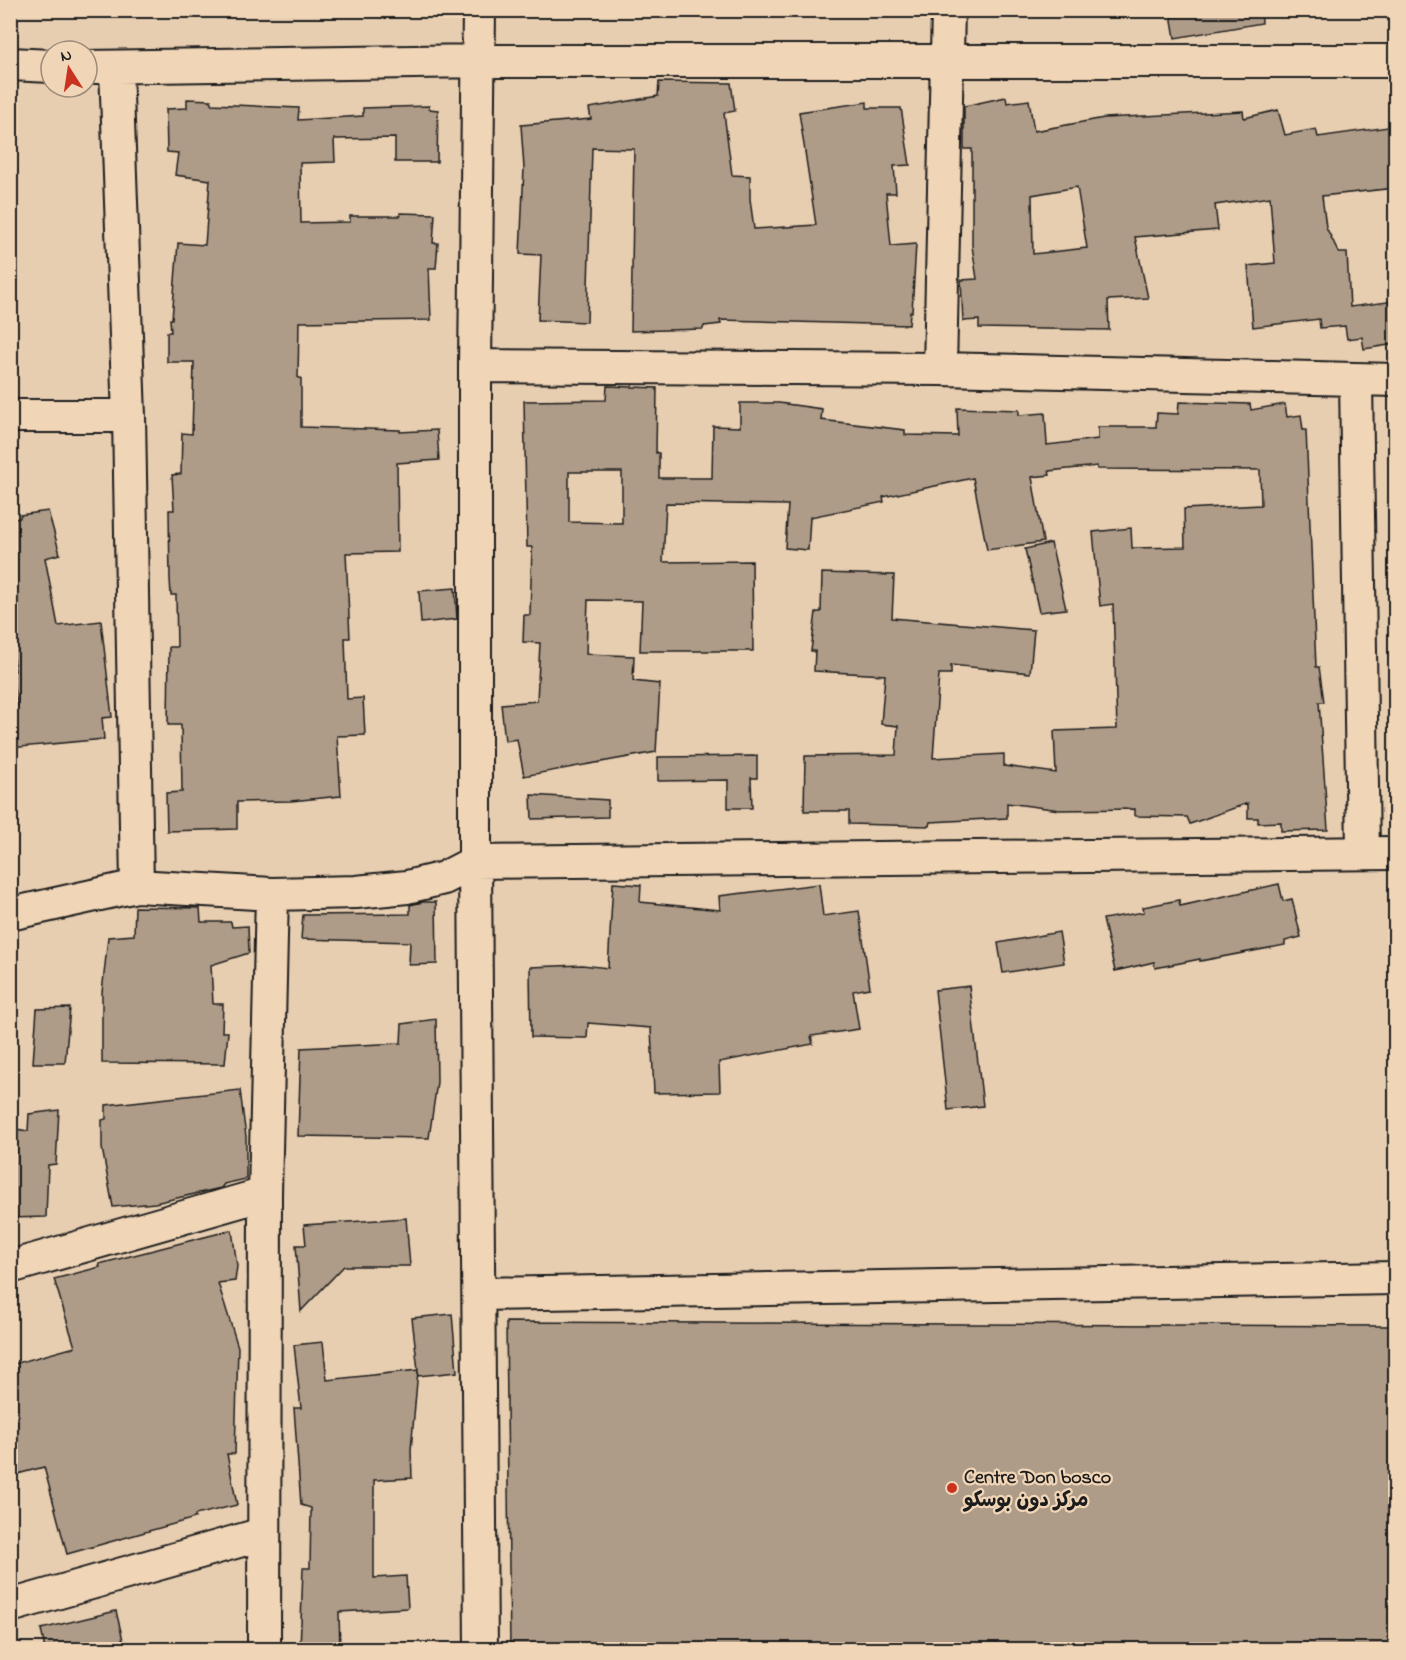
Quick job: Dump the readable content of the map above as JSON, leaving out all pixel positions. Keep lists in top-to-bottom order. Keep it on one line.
{"places":["Centre Don bosco مركز دون بوسكو"],"north":"top"}
